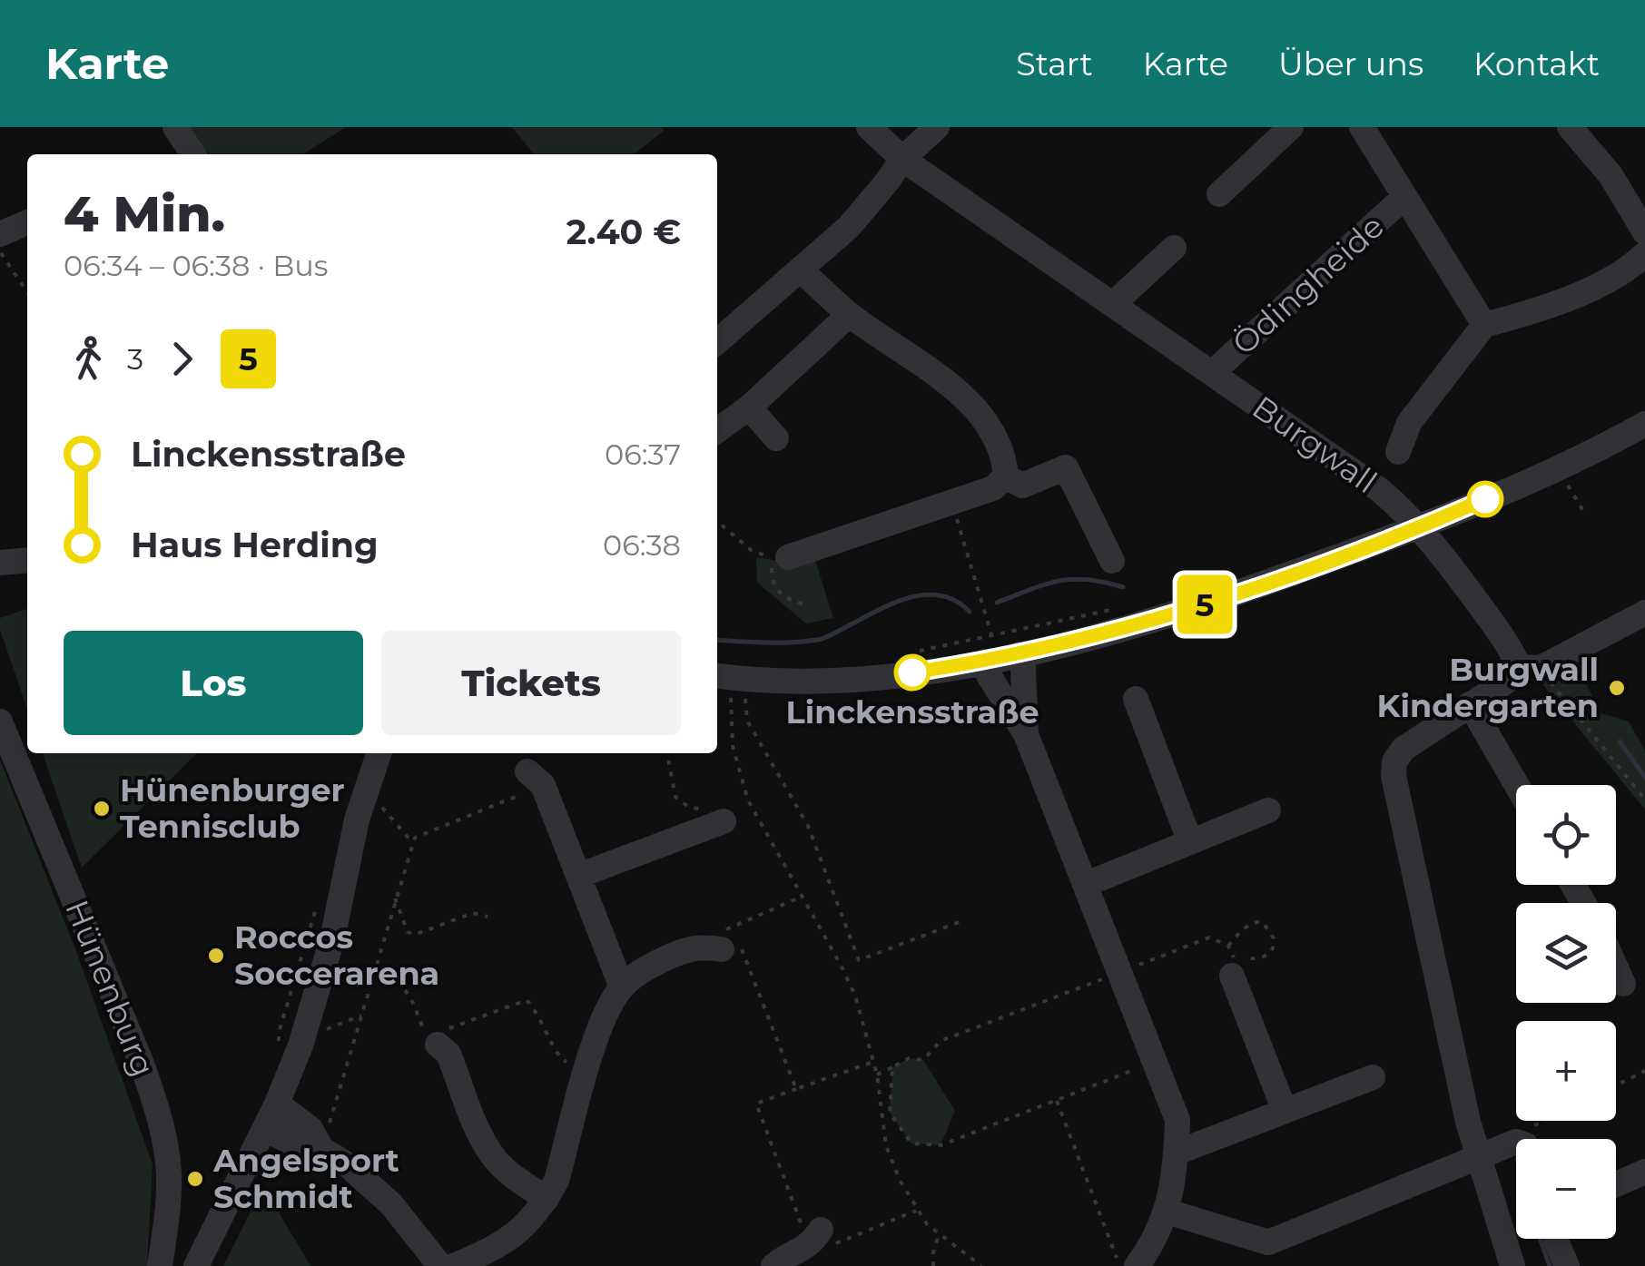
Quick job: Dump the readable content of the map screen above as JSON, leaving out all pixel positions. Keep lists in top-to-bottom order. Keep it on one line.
{"streets":{"street":["Ödingheide","Burgwall","Hünenburg"]},"crossings":[["Ödingheide","Burgwall"]],"places":["Linckensstraße","Burgwall Kindergarten","Hünenburger Tennisclub","Roccos Soccerarena","Angelsport Schmidt"],"lines":["bus line 5"],"page":{"header":"Karte","nav":["Start","Karte","Über uns","Kontakt"],"on_map":"5","heading":["4 Min.","06:34 – 06:38 · Bus","2.40 €"],"legs":["3","5"],"list":[{"name":"Linckensstraße","value":"06:37"},{"name":"Haus Herding","value":"06:38"}],"buttons":["Los","Tickets"],"map_buttons":["+","−"]}}
